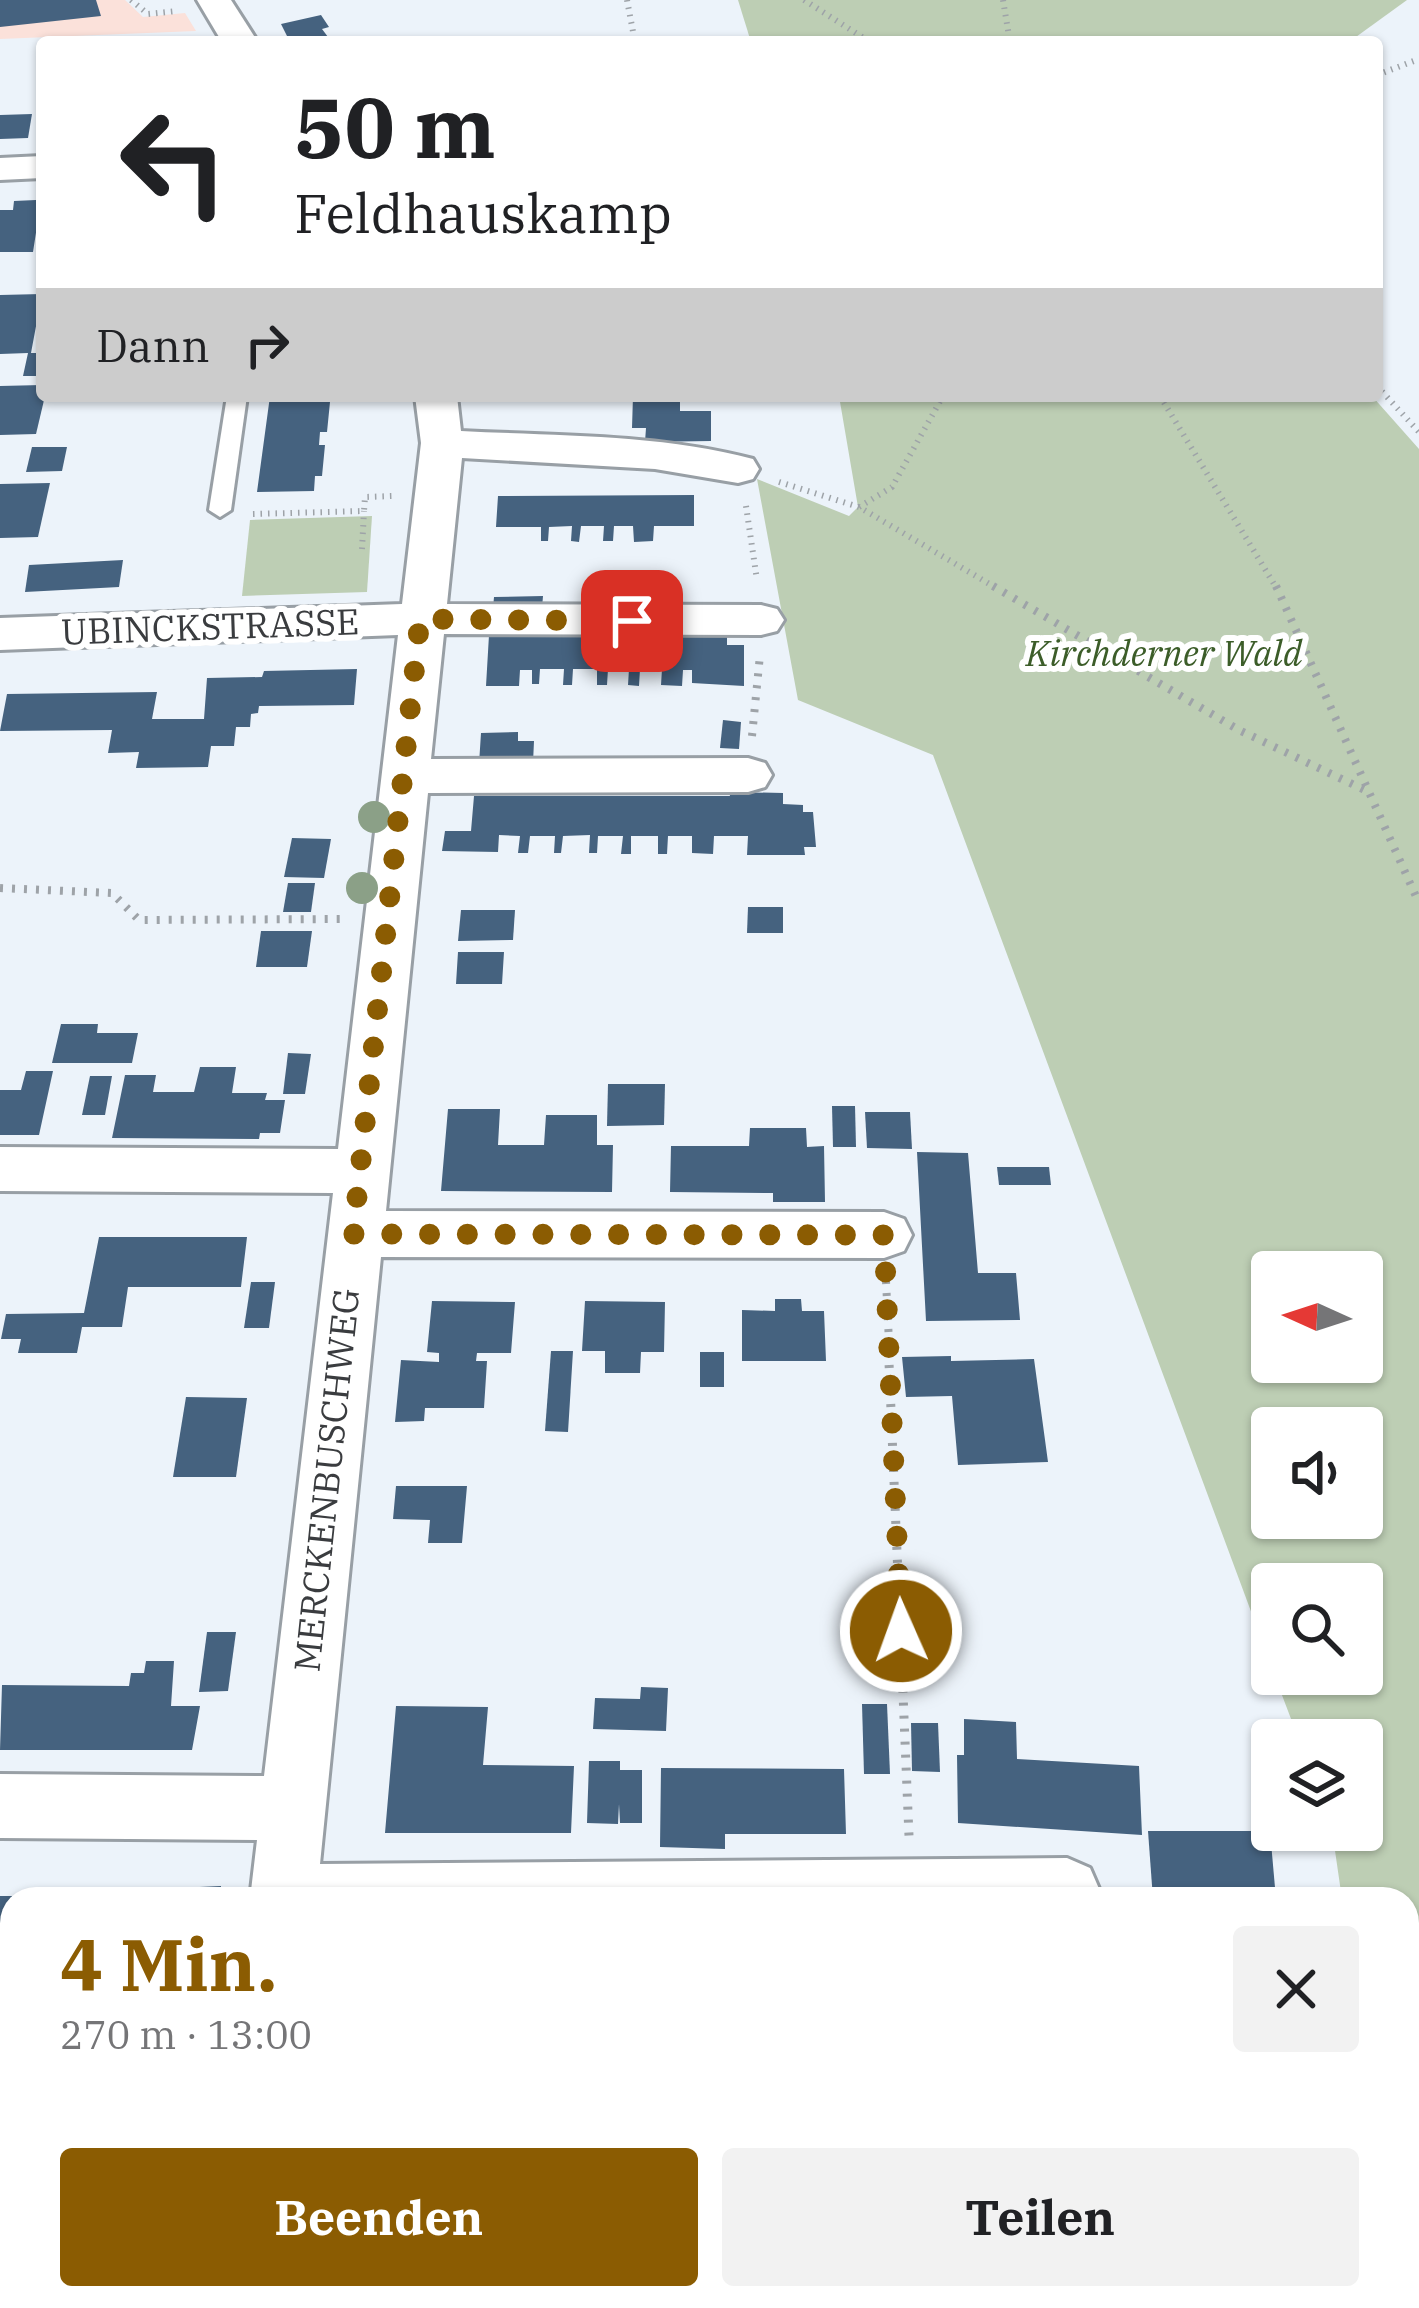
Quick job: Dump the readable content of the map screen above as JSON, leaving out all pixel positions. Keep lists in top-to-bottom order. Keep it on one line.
{"streets":{"street":["UBINCKSTRASSE","MERCKENBUSCHWEG"]},"crossings":[["UBINCKSTRASSE","MERCKENBUSCHWEG"]],"parks":["Kirchderner Wald"],"north":"left","page":{"turn":["50 m","Feldhauskamp"],"then":"Dann","heading":["4 Min.","270 m · 13:00"],"buttons":["Beenden","Teilen"]}}
